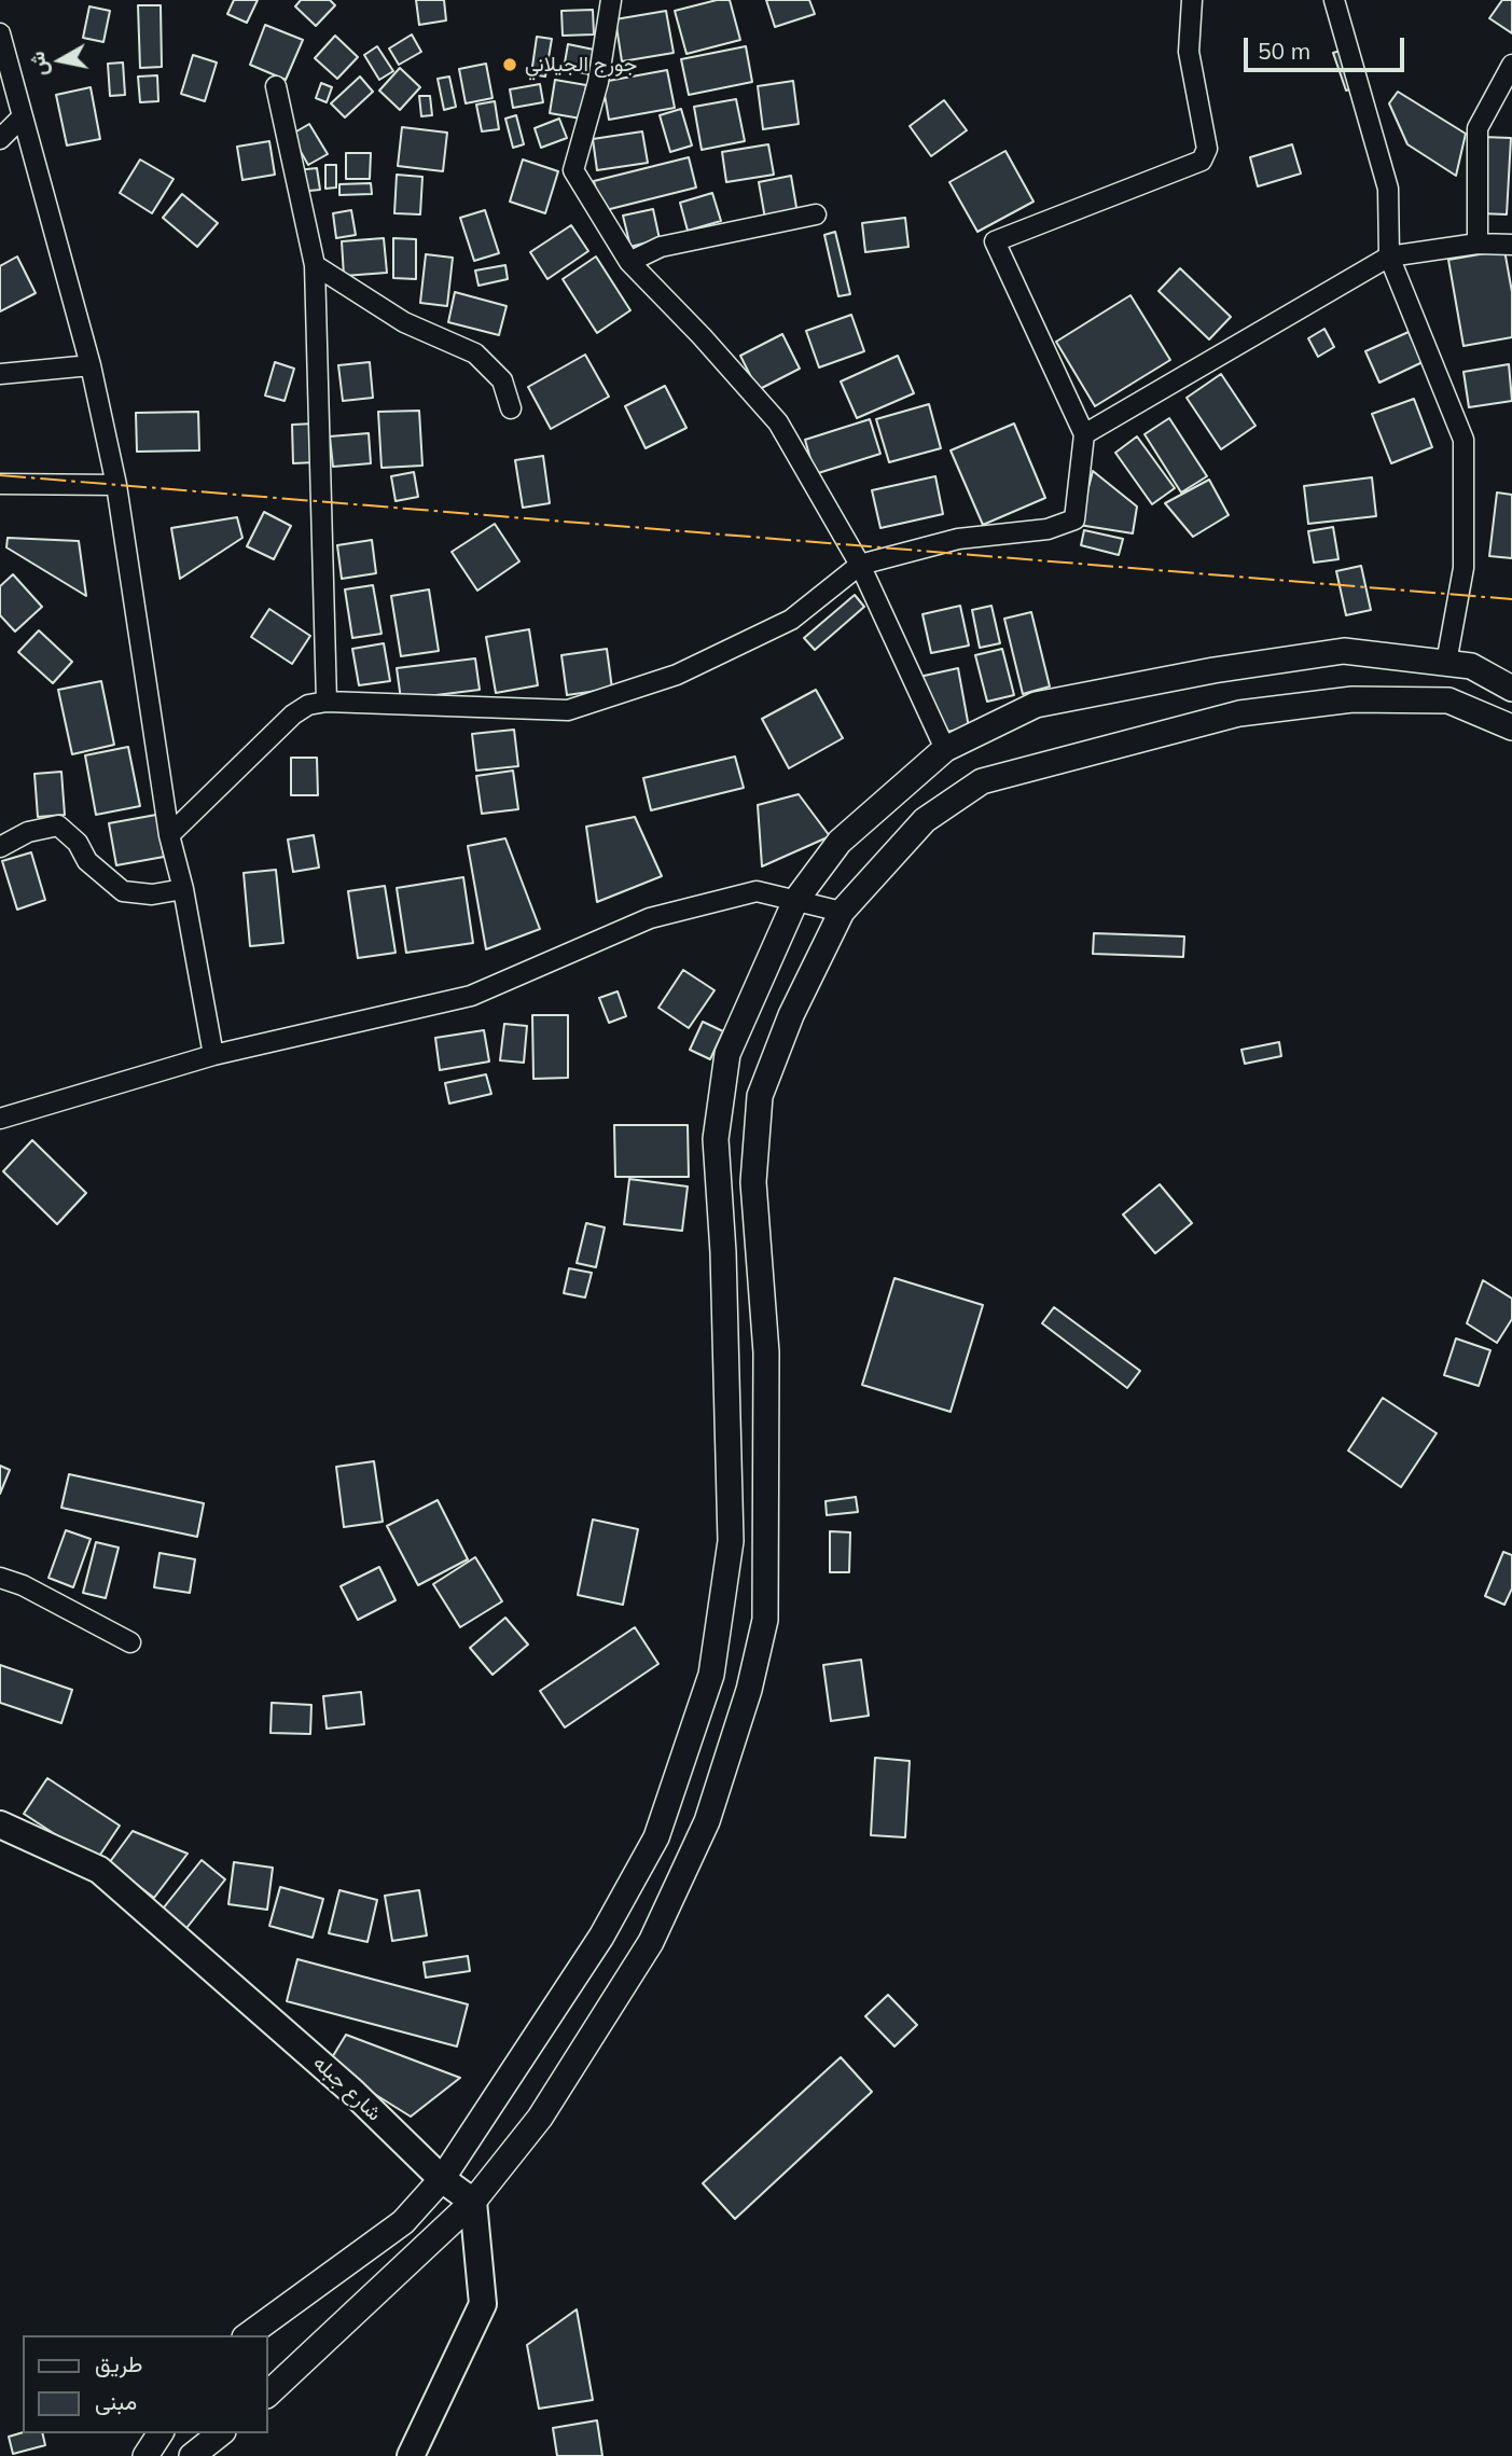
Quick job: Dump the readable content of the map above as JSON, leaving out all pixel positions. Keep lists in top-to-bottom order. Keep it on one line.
{"streets":{"main road":["شارع جبله"]},"places":["جورج الجيلاني"],"legend":["طريق","مبنى"],"scale_bar":"50 m","north":"left"}
